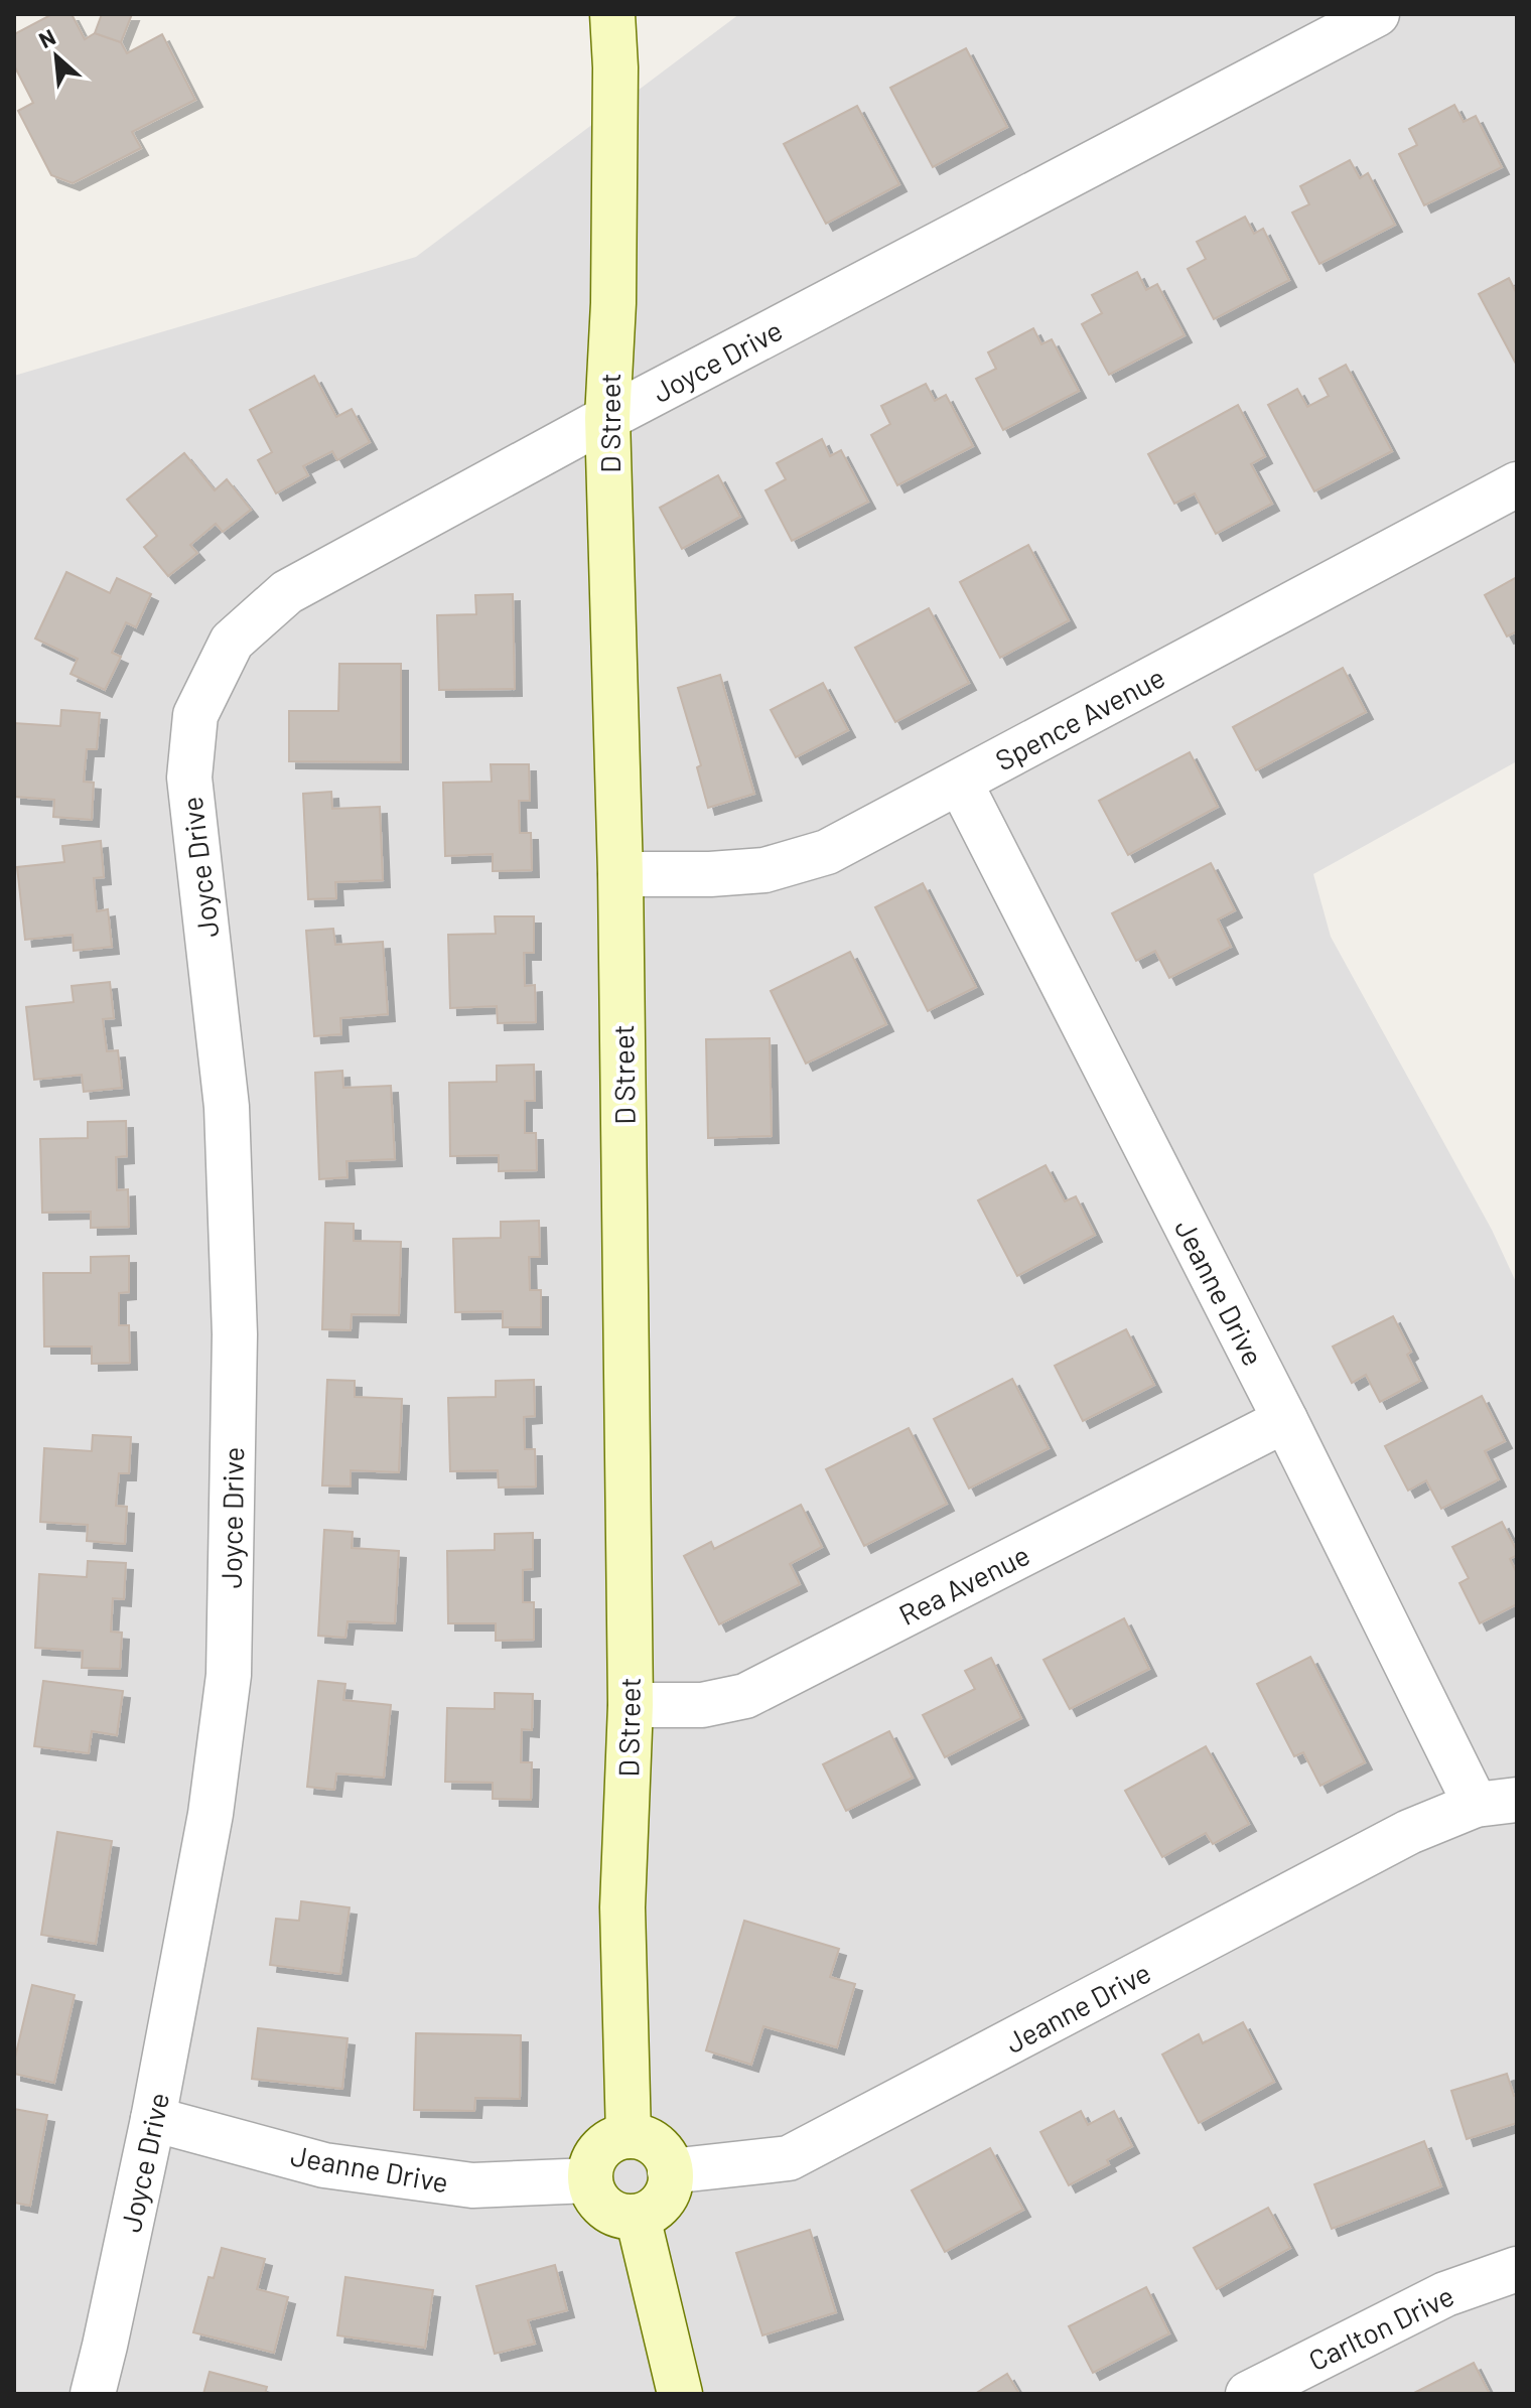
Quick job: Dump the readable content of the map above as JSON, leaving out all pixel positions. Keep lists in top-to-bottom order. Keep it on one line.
{"streets":{"street":["Joyce Drive","D Street","Spence Avenue","Jeanne Drive","Rea Avenue","Carlton Drive"]},"crossings":[["Joyce Drive","D Street"],["Joyce Drive","Jeanne Drive"],["D Street","Spence Avenue"],["D Street","Jeanne Drive"],["D Street","Rea Avenue"],["Spence Avenue","Jeanne Drive"],["Jeanne Drive","Rea Avenue"]],"north":"top left"}
